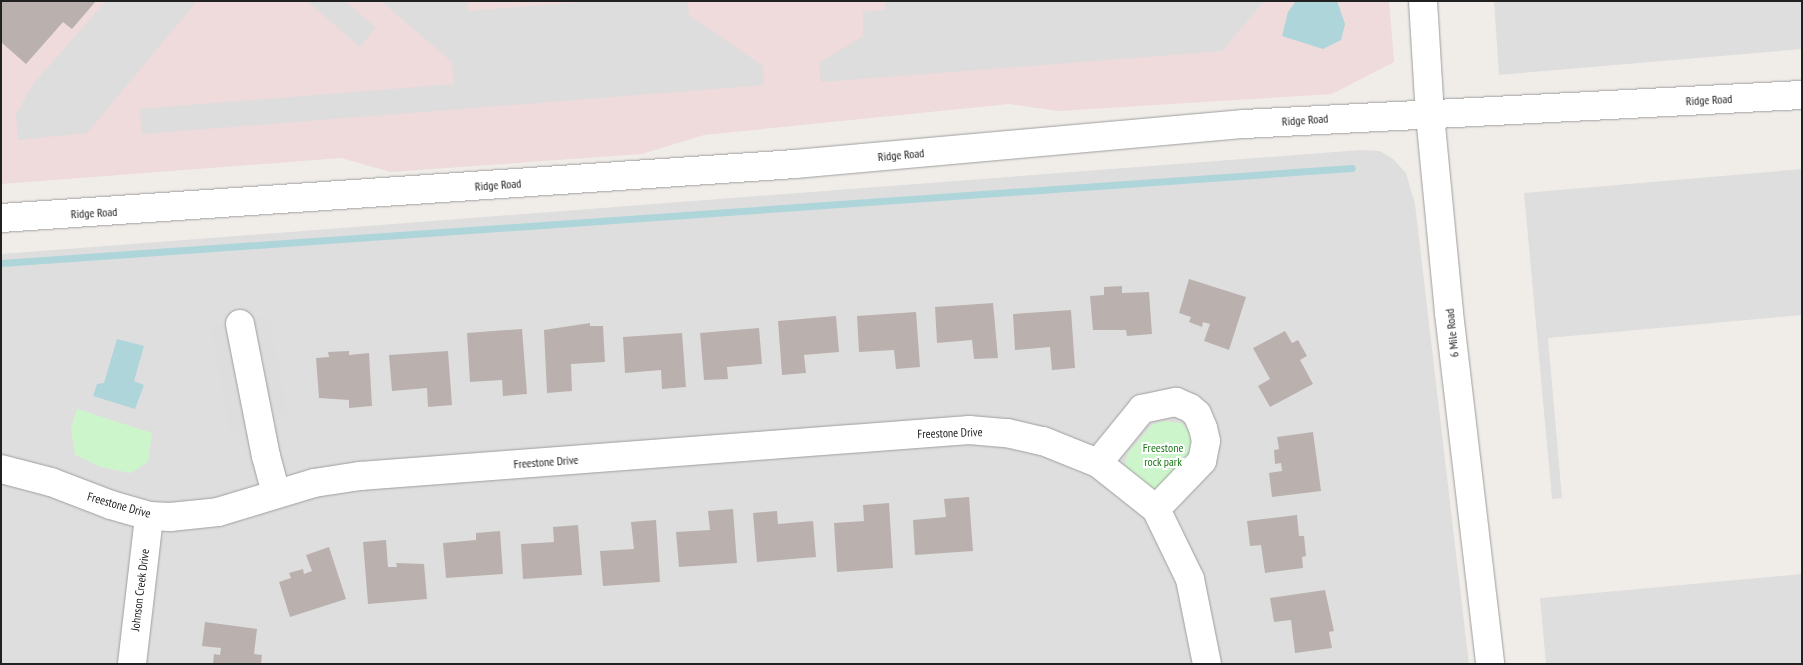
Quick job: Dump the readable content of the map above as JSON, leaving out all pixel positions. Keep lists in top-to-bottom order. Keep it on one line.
{"streets":{"street":["Ridge Road","6 Mile Road","Freestone Drive","Johnson Creek Drive"]},"crossings":[["Ridge Road","6 Mile Road"],["Freestone Drive","Johnson Creek Drive"]],"parks":["Freestone rock park"]}
